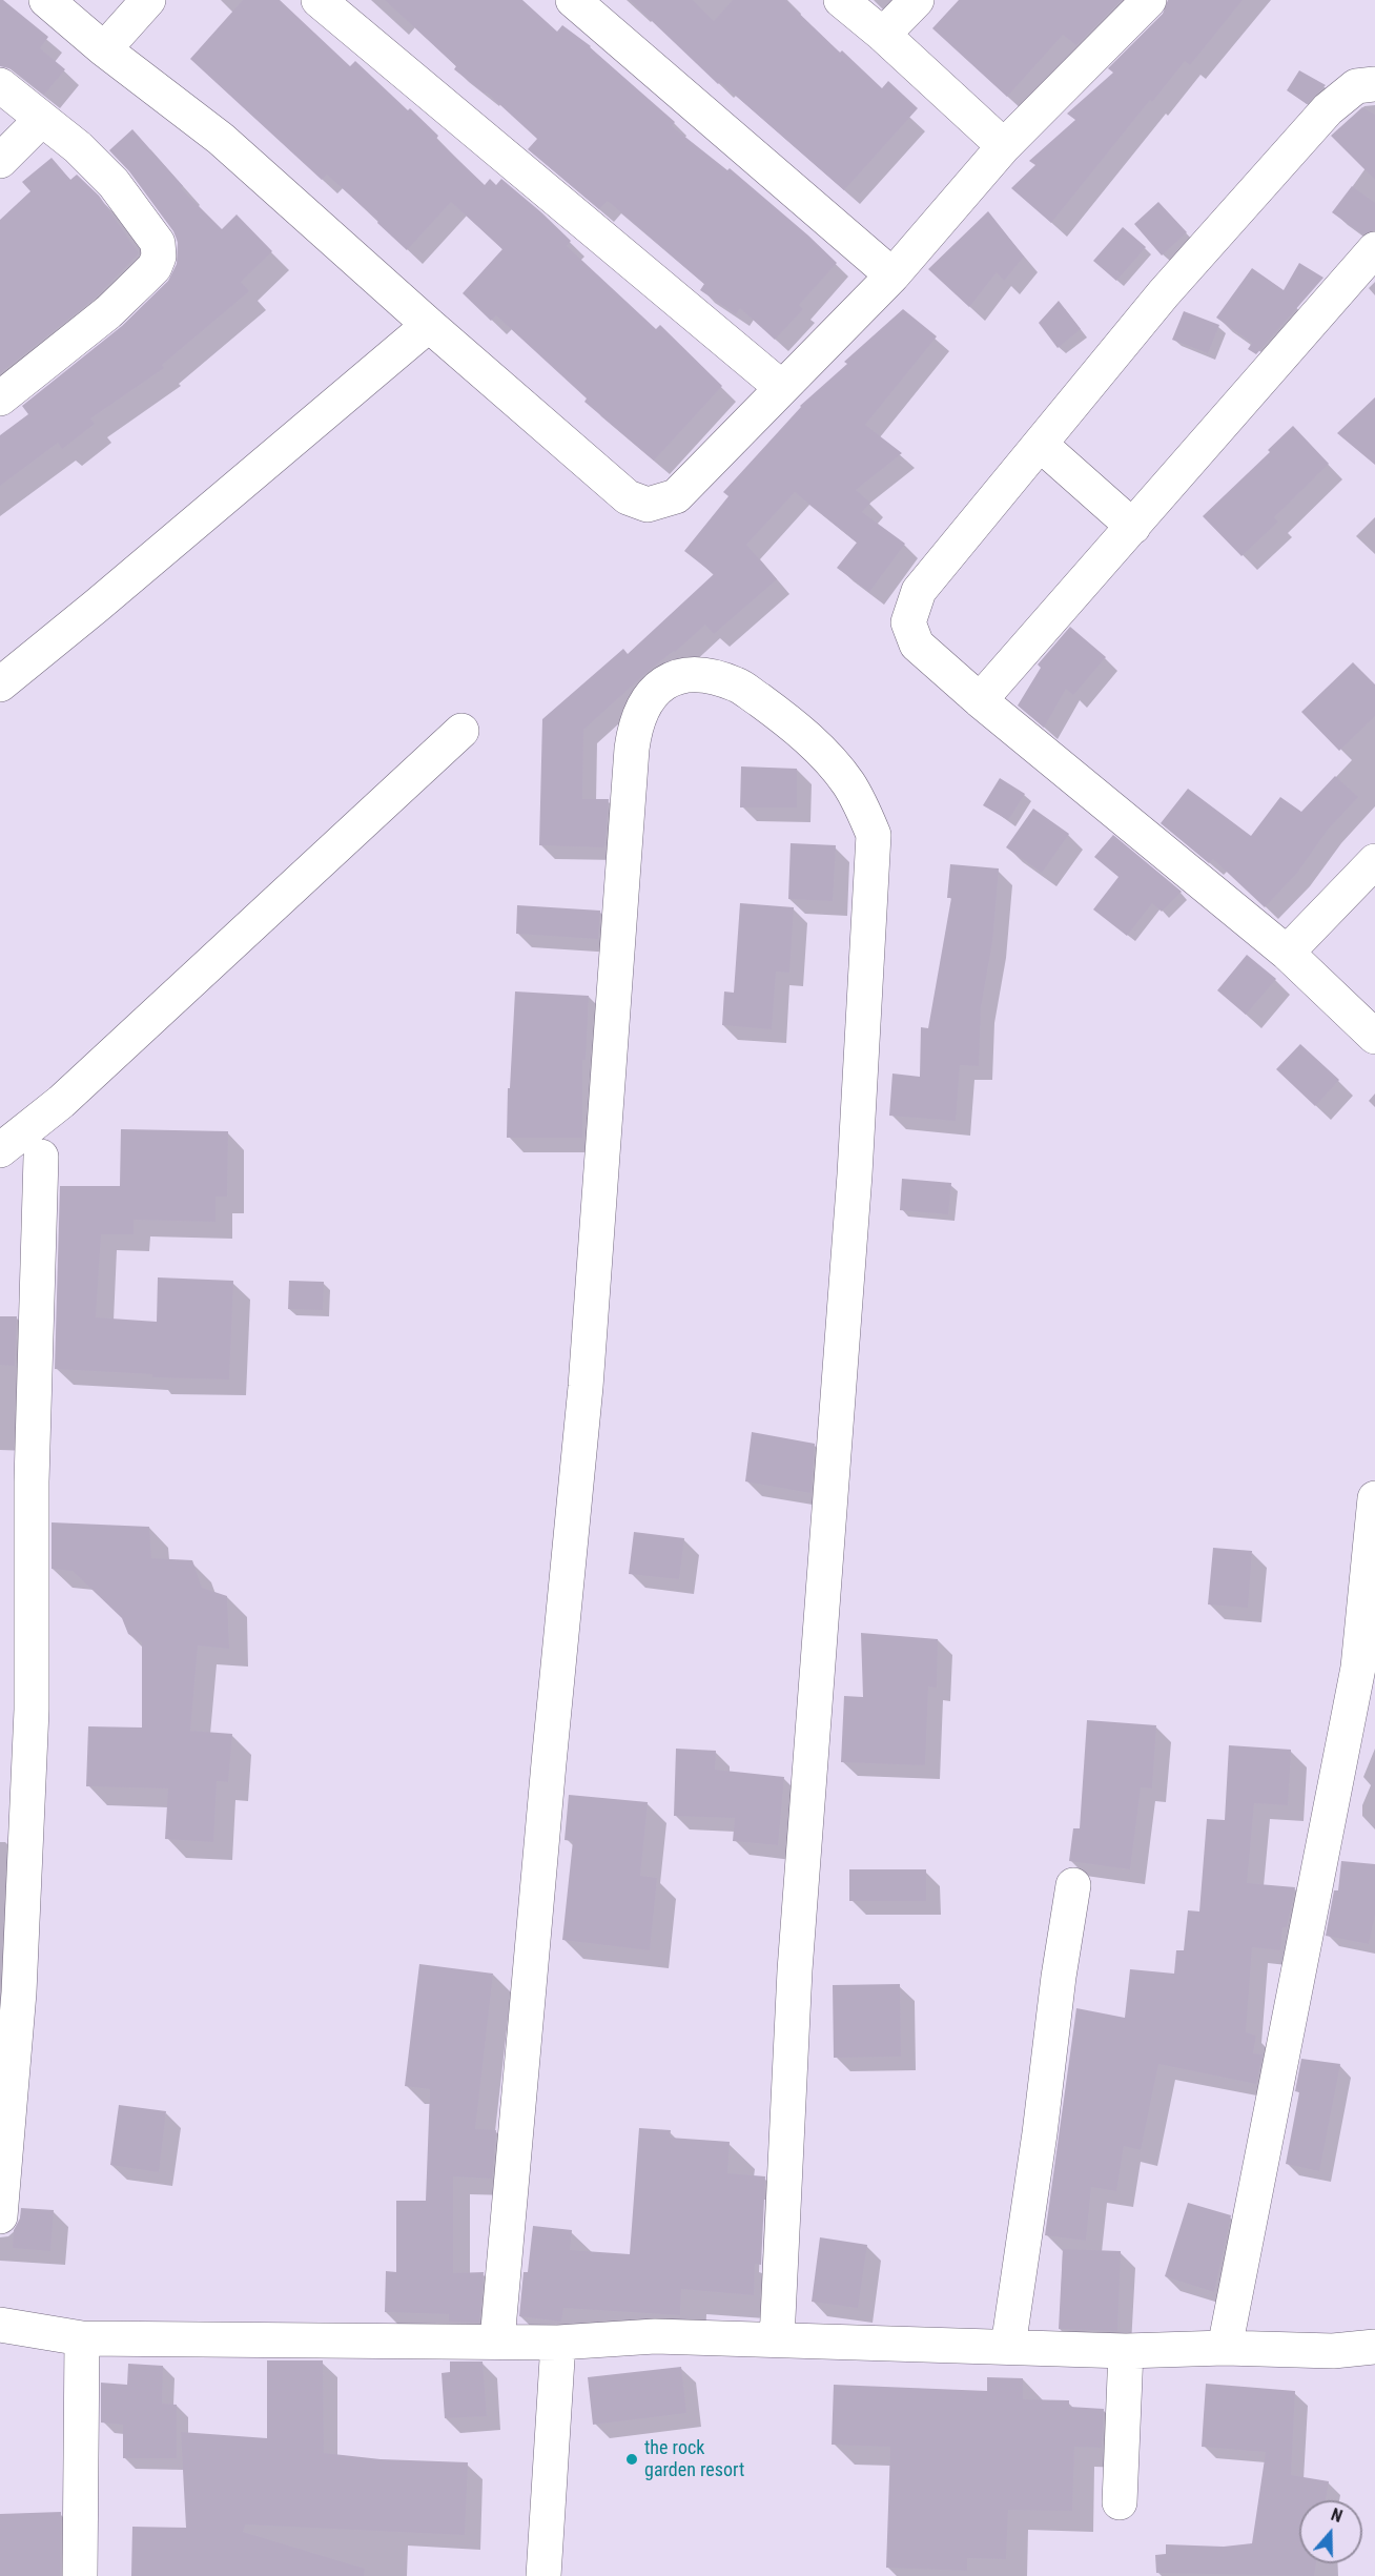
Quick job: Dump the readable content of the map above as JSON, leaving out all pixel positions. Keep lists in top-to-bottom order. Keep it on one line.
{"places":["the rock garden resort"],"north":"top"}
